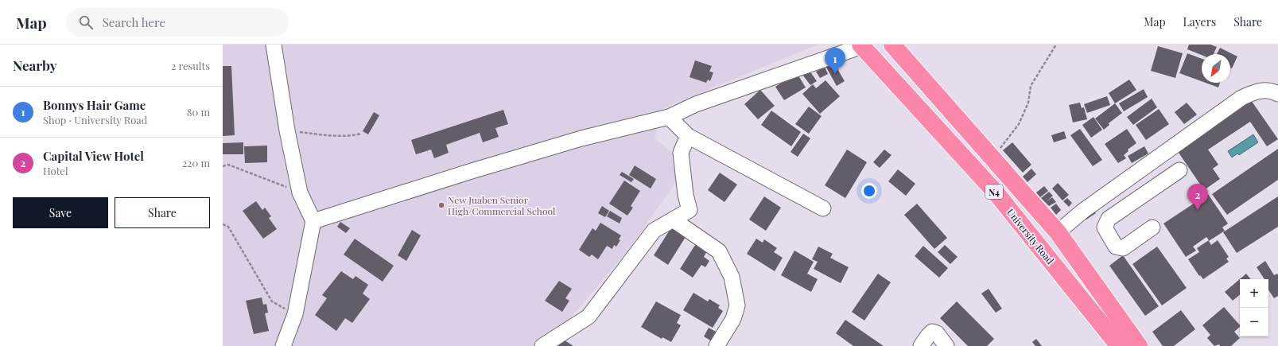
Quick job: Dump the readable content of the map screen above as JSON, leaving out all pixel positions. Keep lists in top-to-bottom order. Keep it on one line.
{"streets":{"highway":["N4","University Road"]},"places":["New Juaben Senior High/Commercial School"],"north":"bottom left","page":{"header":"Map","search":"Search here","nav":["Map","Layers","Share"],"heading":["Nearby","2 results"],"pins":["1","2"],"list":[{"mark":"1","name":"Bonnys Hair Game","note":"Shop · University Road","value":"80 m"},{"mark":"2","name":"Capital View Hotel","note":"Hotel","value":"220 m"}],"buttons":["Save","Share"],"map_buttons":["+","−"]}}
